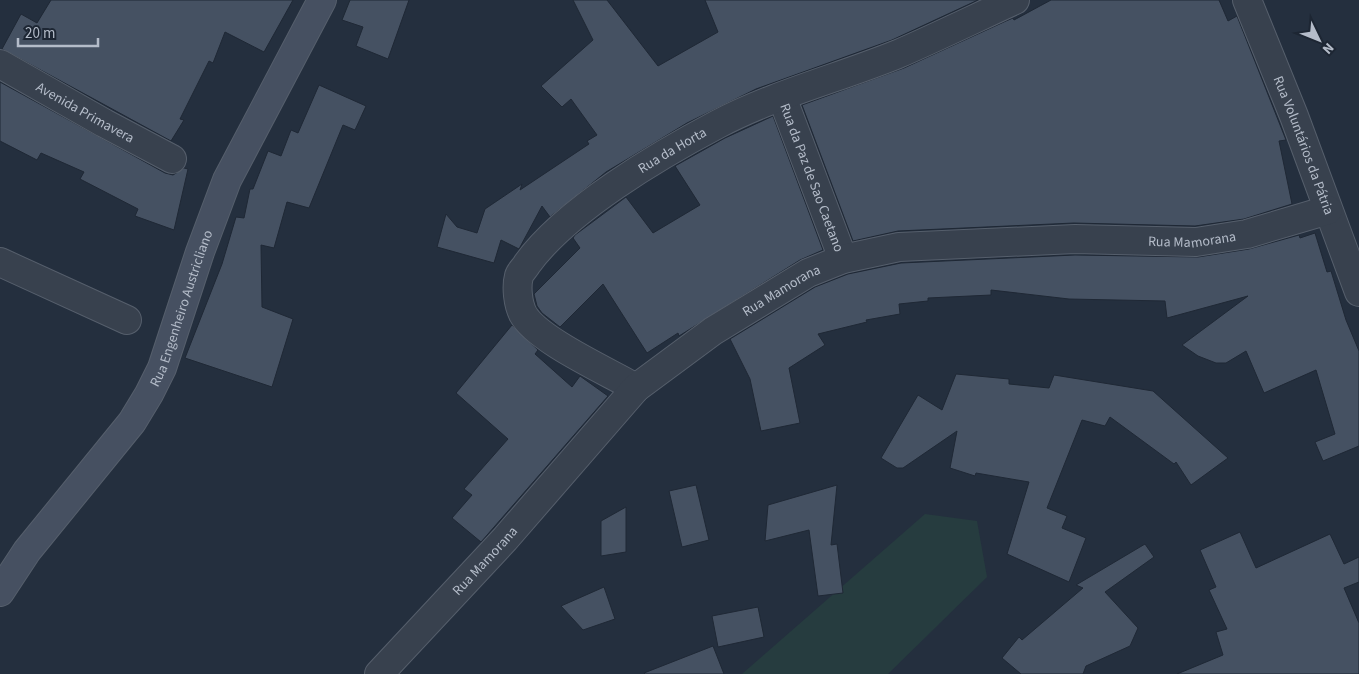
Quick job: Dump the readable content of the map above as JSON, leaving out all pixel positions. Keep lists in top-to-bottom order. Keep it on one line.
{"streets":{"main road":["Rua Engenheiro Austricliano"],"street":["Avenida Primavera","Rua Voluntários da Pátria","Rua da Horta","Rua da Paz de Sao Caetano","Rua Mamorana"]},"crossings":[["Rua Voluntários da Pátria","Rua Mamorana"],["Rua da Horta","Rua da Paz de Sao Caetano"],["Rua da Horta","Rua Mamorana"],["Rua da Paz de Sao Caetano","Rua Mamorana"]],"scale_bar":"20 m","north":"bottom right"}
